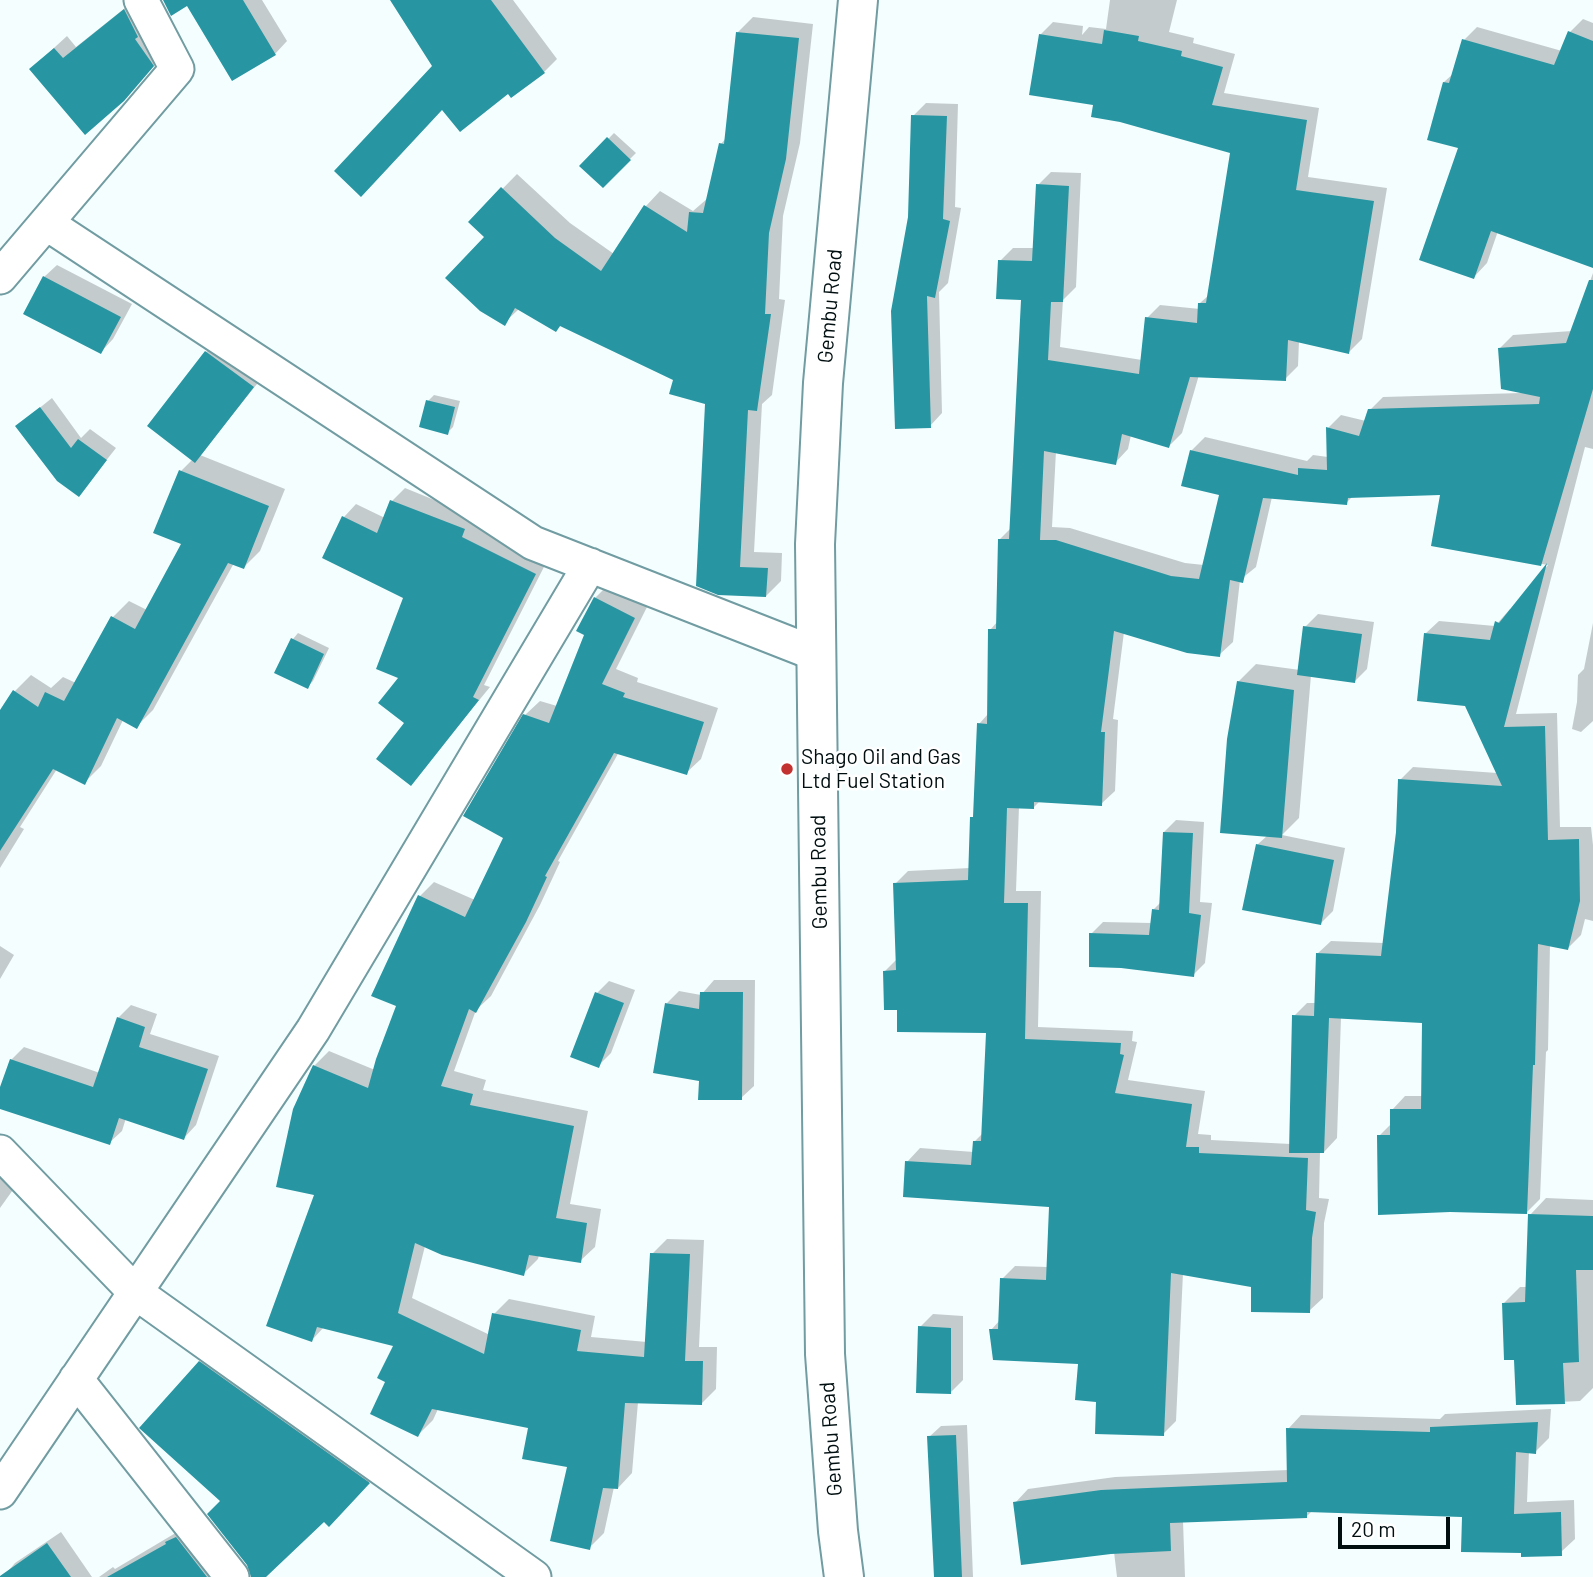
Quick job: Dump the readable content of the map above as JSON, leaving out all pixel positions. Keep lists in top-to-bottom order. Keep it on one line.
{"streets":{"main road":["Gembu Road"]},"places":["Shago Oil and Gas Ltd Fuel Station"],"scale_bar":"20 m"}
